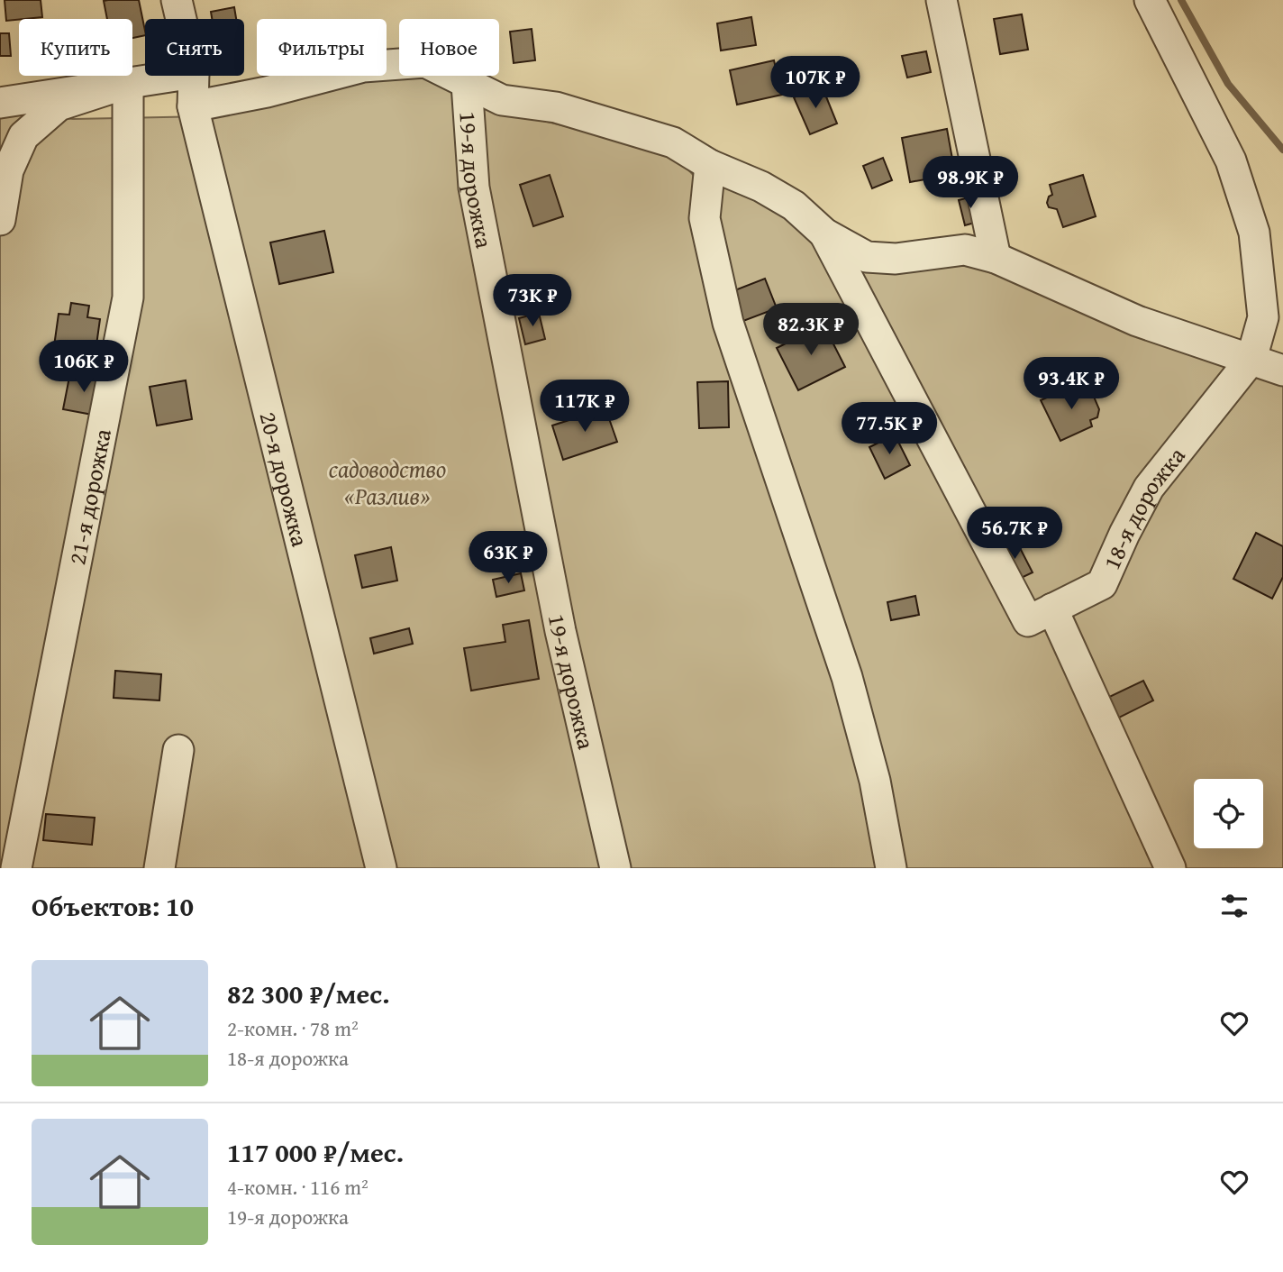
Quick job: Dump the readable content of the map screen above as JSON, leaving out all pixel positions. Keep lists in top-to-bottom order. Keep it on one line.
{"streets":{"street":["19-я дорожка","20-я дорожка","21-я дорожка","18-я дорожка"]},"parks":["садоводство «Разлив»"],"page":{"chip":["Купить","Снять","Фильтры","Новое"],"price":["107K ₽","98.9K ₽","73K ₽","82.3K ₽","106K ₽","93.4K ₽","117K ₽","77.5K ₽","56.7K ₽","63K ₽"],"heading":"Объектов: 10","list":[{"name":"82 300 ₽/мес.","note":"2-комн. · 78 m² · 18-я дорожка"},{"name":"117 000 ₽/мес.","note":"4-комн. · 116 m² · 19-я дорожка"}]}}
